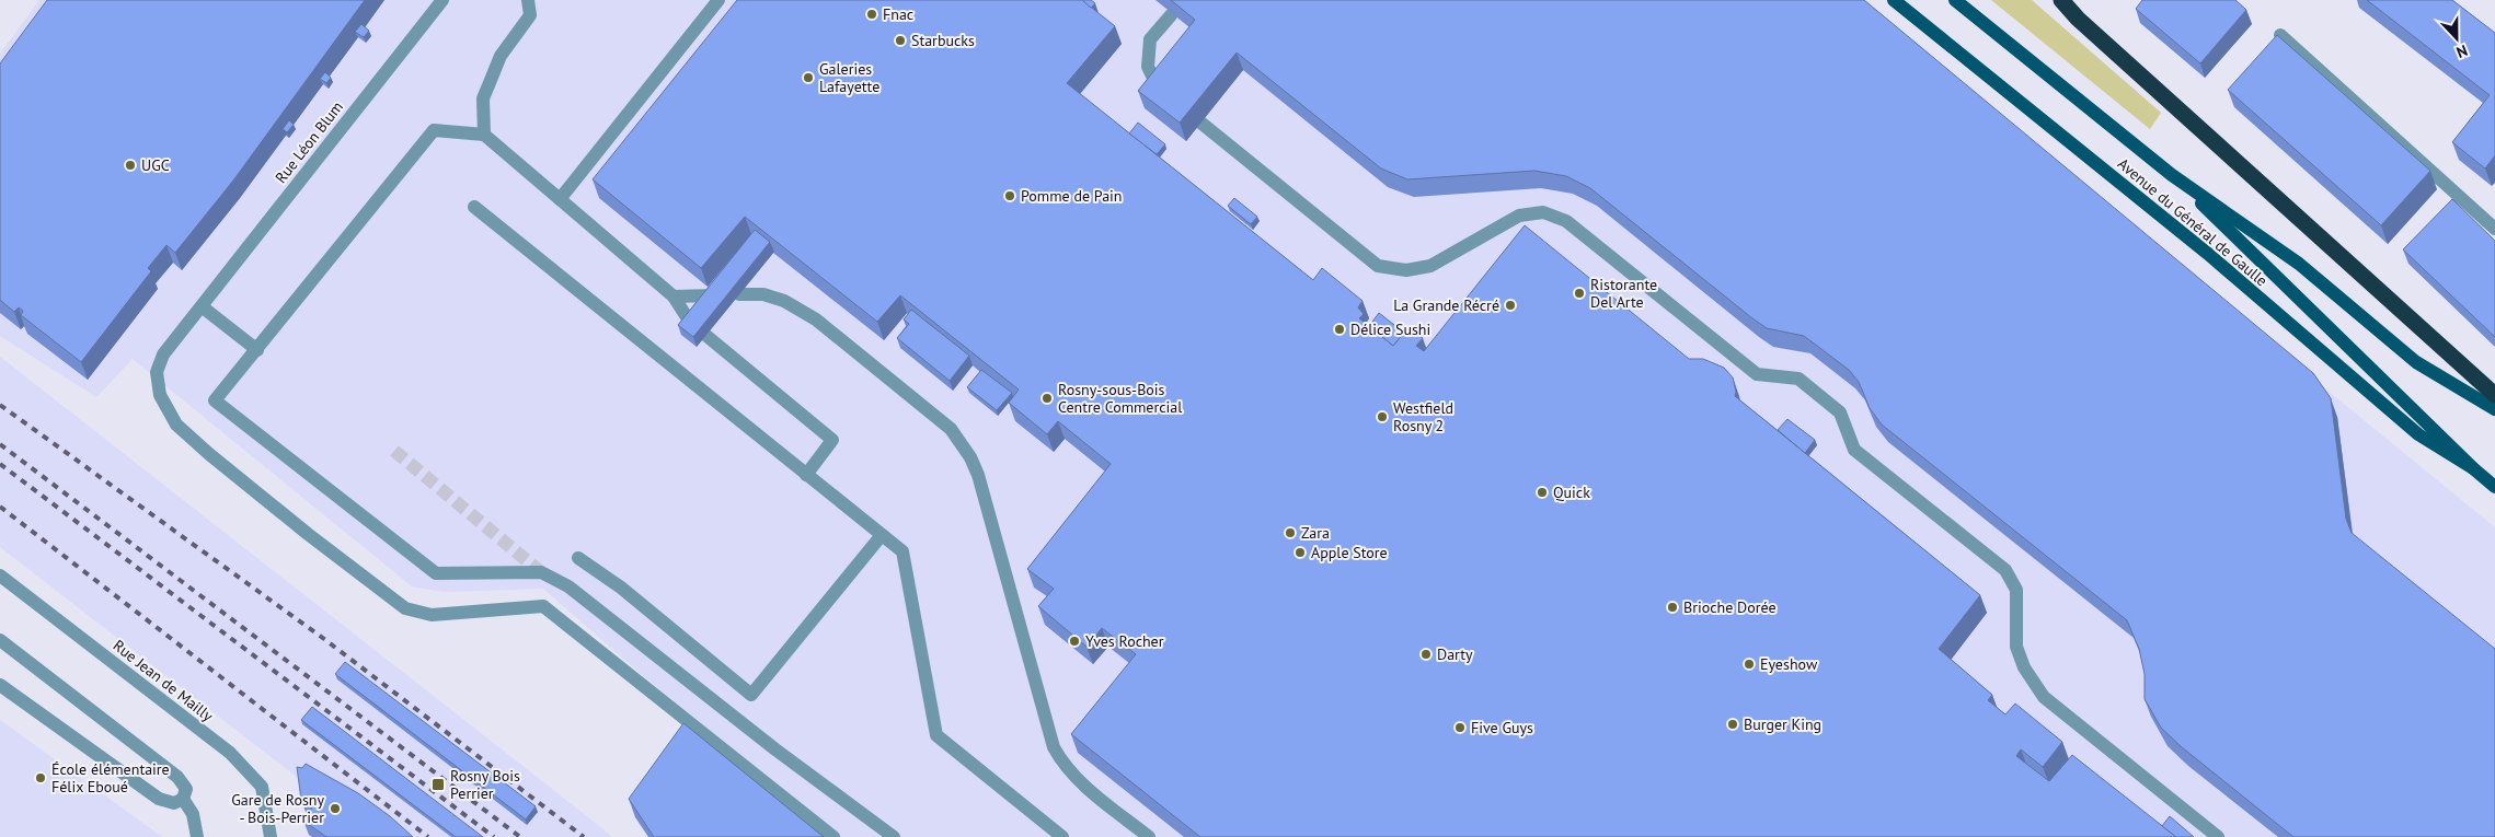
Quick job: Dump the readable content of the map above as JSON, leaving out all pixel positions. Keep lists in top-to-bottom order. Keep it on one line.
{"streets":{"main road":["Avenue du Général de Gaulle"],"street":["Rue Léon Blum","Rue Jean de Mailly"]},"places":{"other":["Fnac","Starbucks","Galeries Lafayette","UGC","Pomme de Pain","Ristorante Del Arte","La Grande Récré","Délice Sushi","Rosny-sous-Bois Centre Commercial","Westfield Rosny 2","Quick","Zara","Apple Store","Brioche Dorée","Yves Rocher","Darty","Eyeshow","Burger King","Five Guys","École élémentaire Félix Eboué","Gare de Rosny - Bois-Perrier"],"transit":["Rosny Bois Perrier"]},"north":"bottom"}
